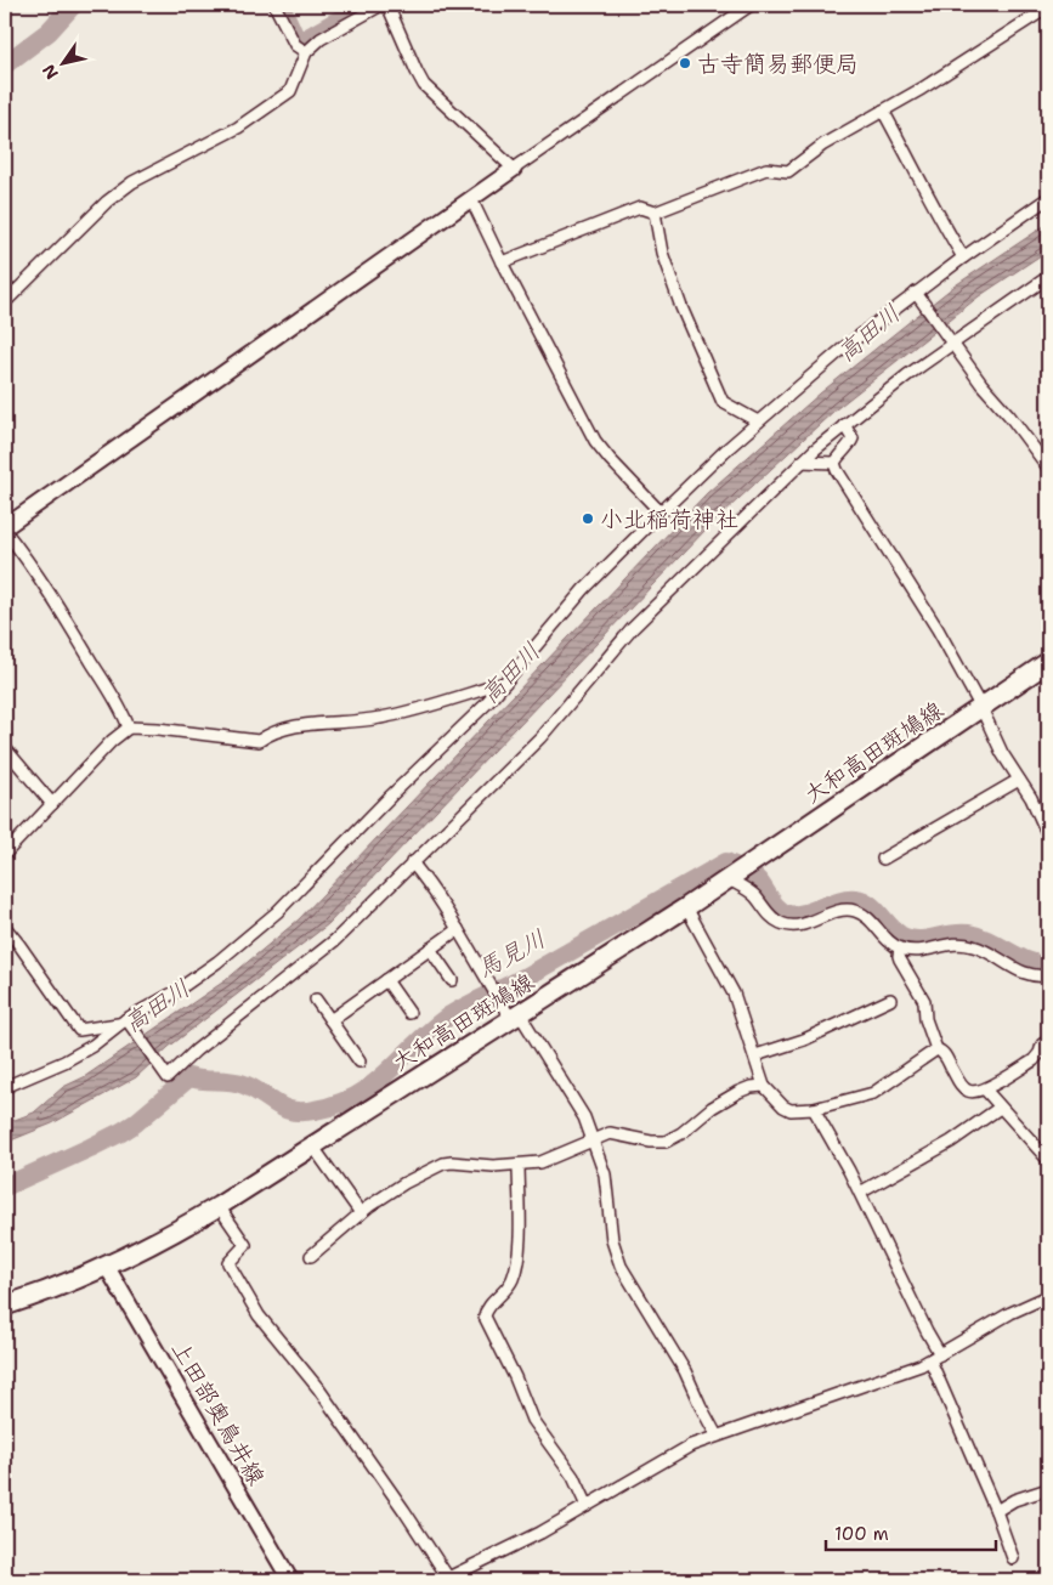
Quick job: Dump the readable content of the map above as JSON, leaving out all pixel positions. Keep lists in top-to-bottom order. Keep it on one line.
{"streets":{"main road":["大和高田斑鳩線"],"street":["上田部奥鳥井線"]},"crossings":[["大和高田斑鳩線","上田部奥鳥井線"]],"water":["高田川","馬見川"],"places":["古寺簡易郵便局","小北稲荷神社"],"scale_bar":"100 m","north":"bottom left"}
